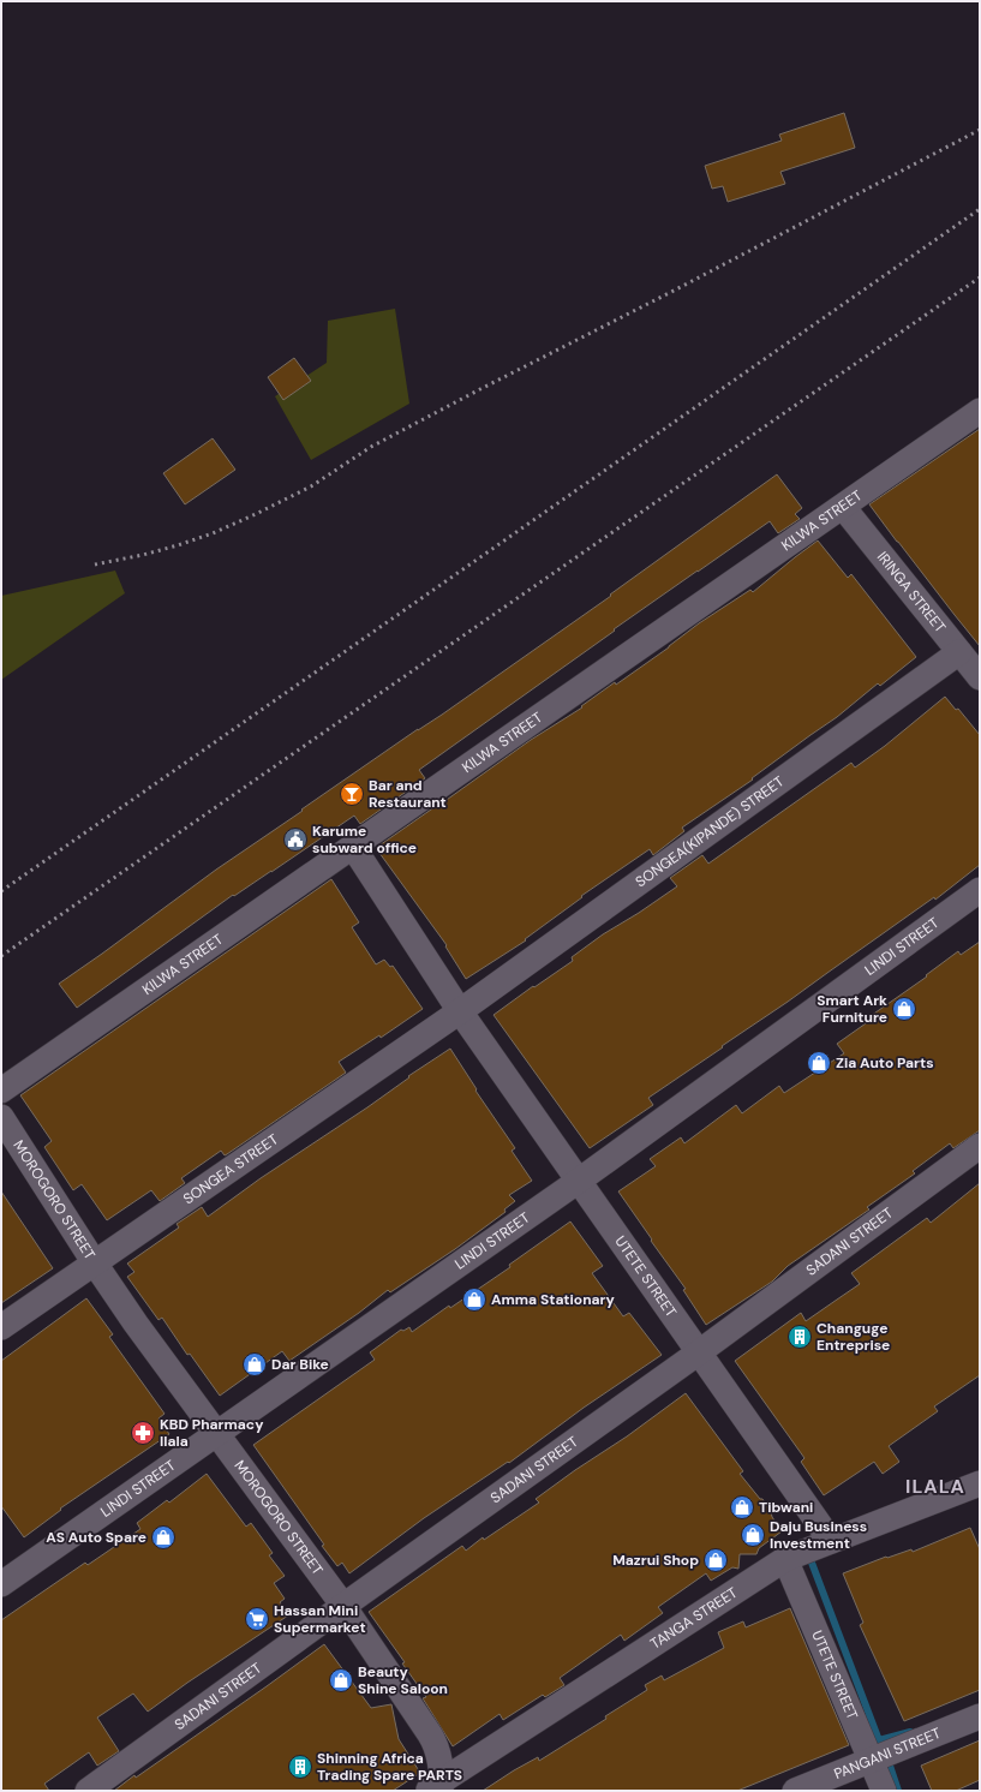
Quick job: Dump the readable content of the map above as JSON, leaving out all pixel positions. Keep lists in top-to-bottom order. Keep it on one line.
{"streets":{"street":["KILWA STREET","IRINGA STREET","SONGEA(KIPANDE) STREET","LINDI STREET","SONGEA STREET","MOROGORO STREET","SADANI STREET","UTETE STREET","TANGA STREET","PANGANI STREET"]},"crossings":[["KILWA STREET","IRINGA STREET"],["KILWA STREET","UTETE STREET"],["IRINGA STREET","SONGEA(KIPANDE) STREET"],["SONGEA(KIPANDE) STREET","SONGEA STREET"],["SONGEA(KIPANDE) STREET","UTETE STREET"],["LINDI STREET","MOROGORO STREET"],["LINDI STREET","UTETE STREET"],["SONGEA STREET","MOROGORO STREET"],["SONGEA STREET","UTETE STREET"],["MOROGORO STREET","SADANI STREET"],["MOROGORO STREET","TANGA STREET"],["SADANI STREET","UTETE STREET"],["UTETE STREET","TANGA STREET"],["UTETE STREET","PANGANI STREET"]],"districts":["ILALA"],"places":{"bar":["Bar and Restaurant"],"public building":["Karume subward office"],"shop":["Smart Ark Furniture","Zia Auto Parts","Amma Stationary","Dar Bike","Tibwani","Daju Business Investment","AS Auto Spare","Mazrui Shop","Beauty Shine Saloon"],"building":["Changuge Entreprise","Shinning Africa Trading Spare PARTS"],"pharmacy":["KBD Pharmacy Ilala"],"supermarket":["Hassan Mini Supermarket"]}}
